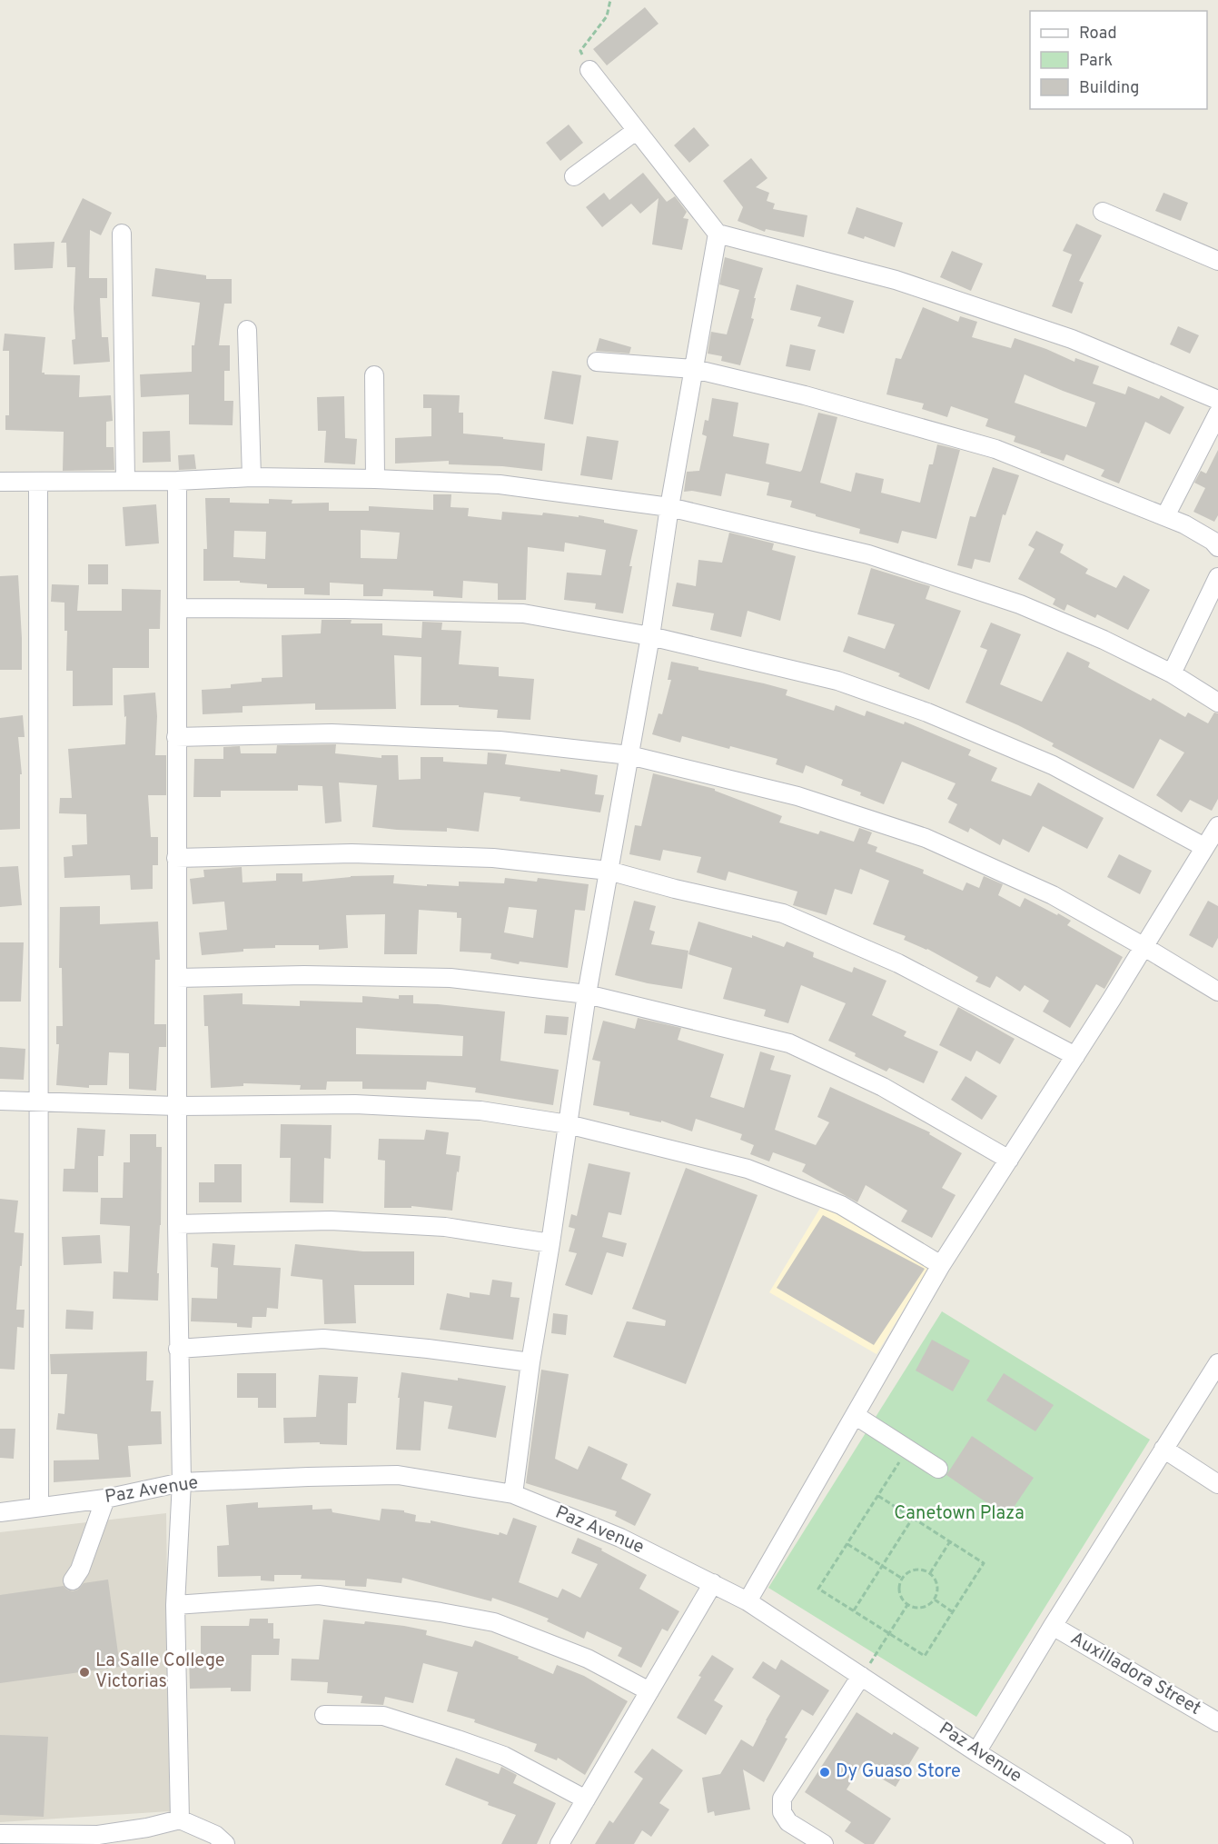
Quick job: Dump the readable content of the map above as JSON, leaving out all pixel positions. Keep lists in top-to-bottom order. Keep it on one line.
{"streets":{"street":["Paz Avenue","Auxilladora Street"]},"parks":["Canetown Plaza"],"places":["La Salle College Victorias","Dy Guaso Store"],"legend":["Road","Park","Building"]}
